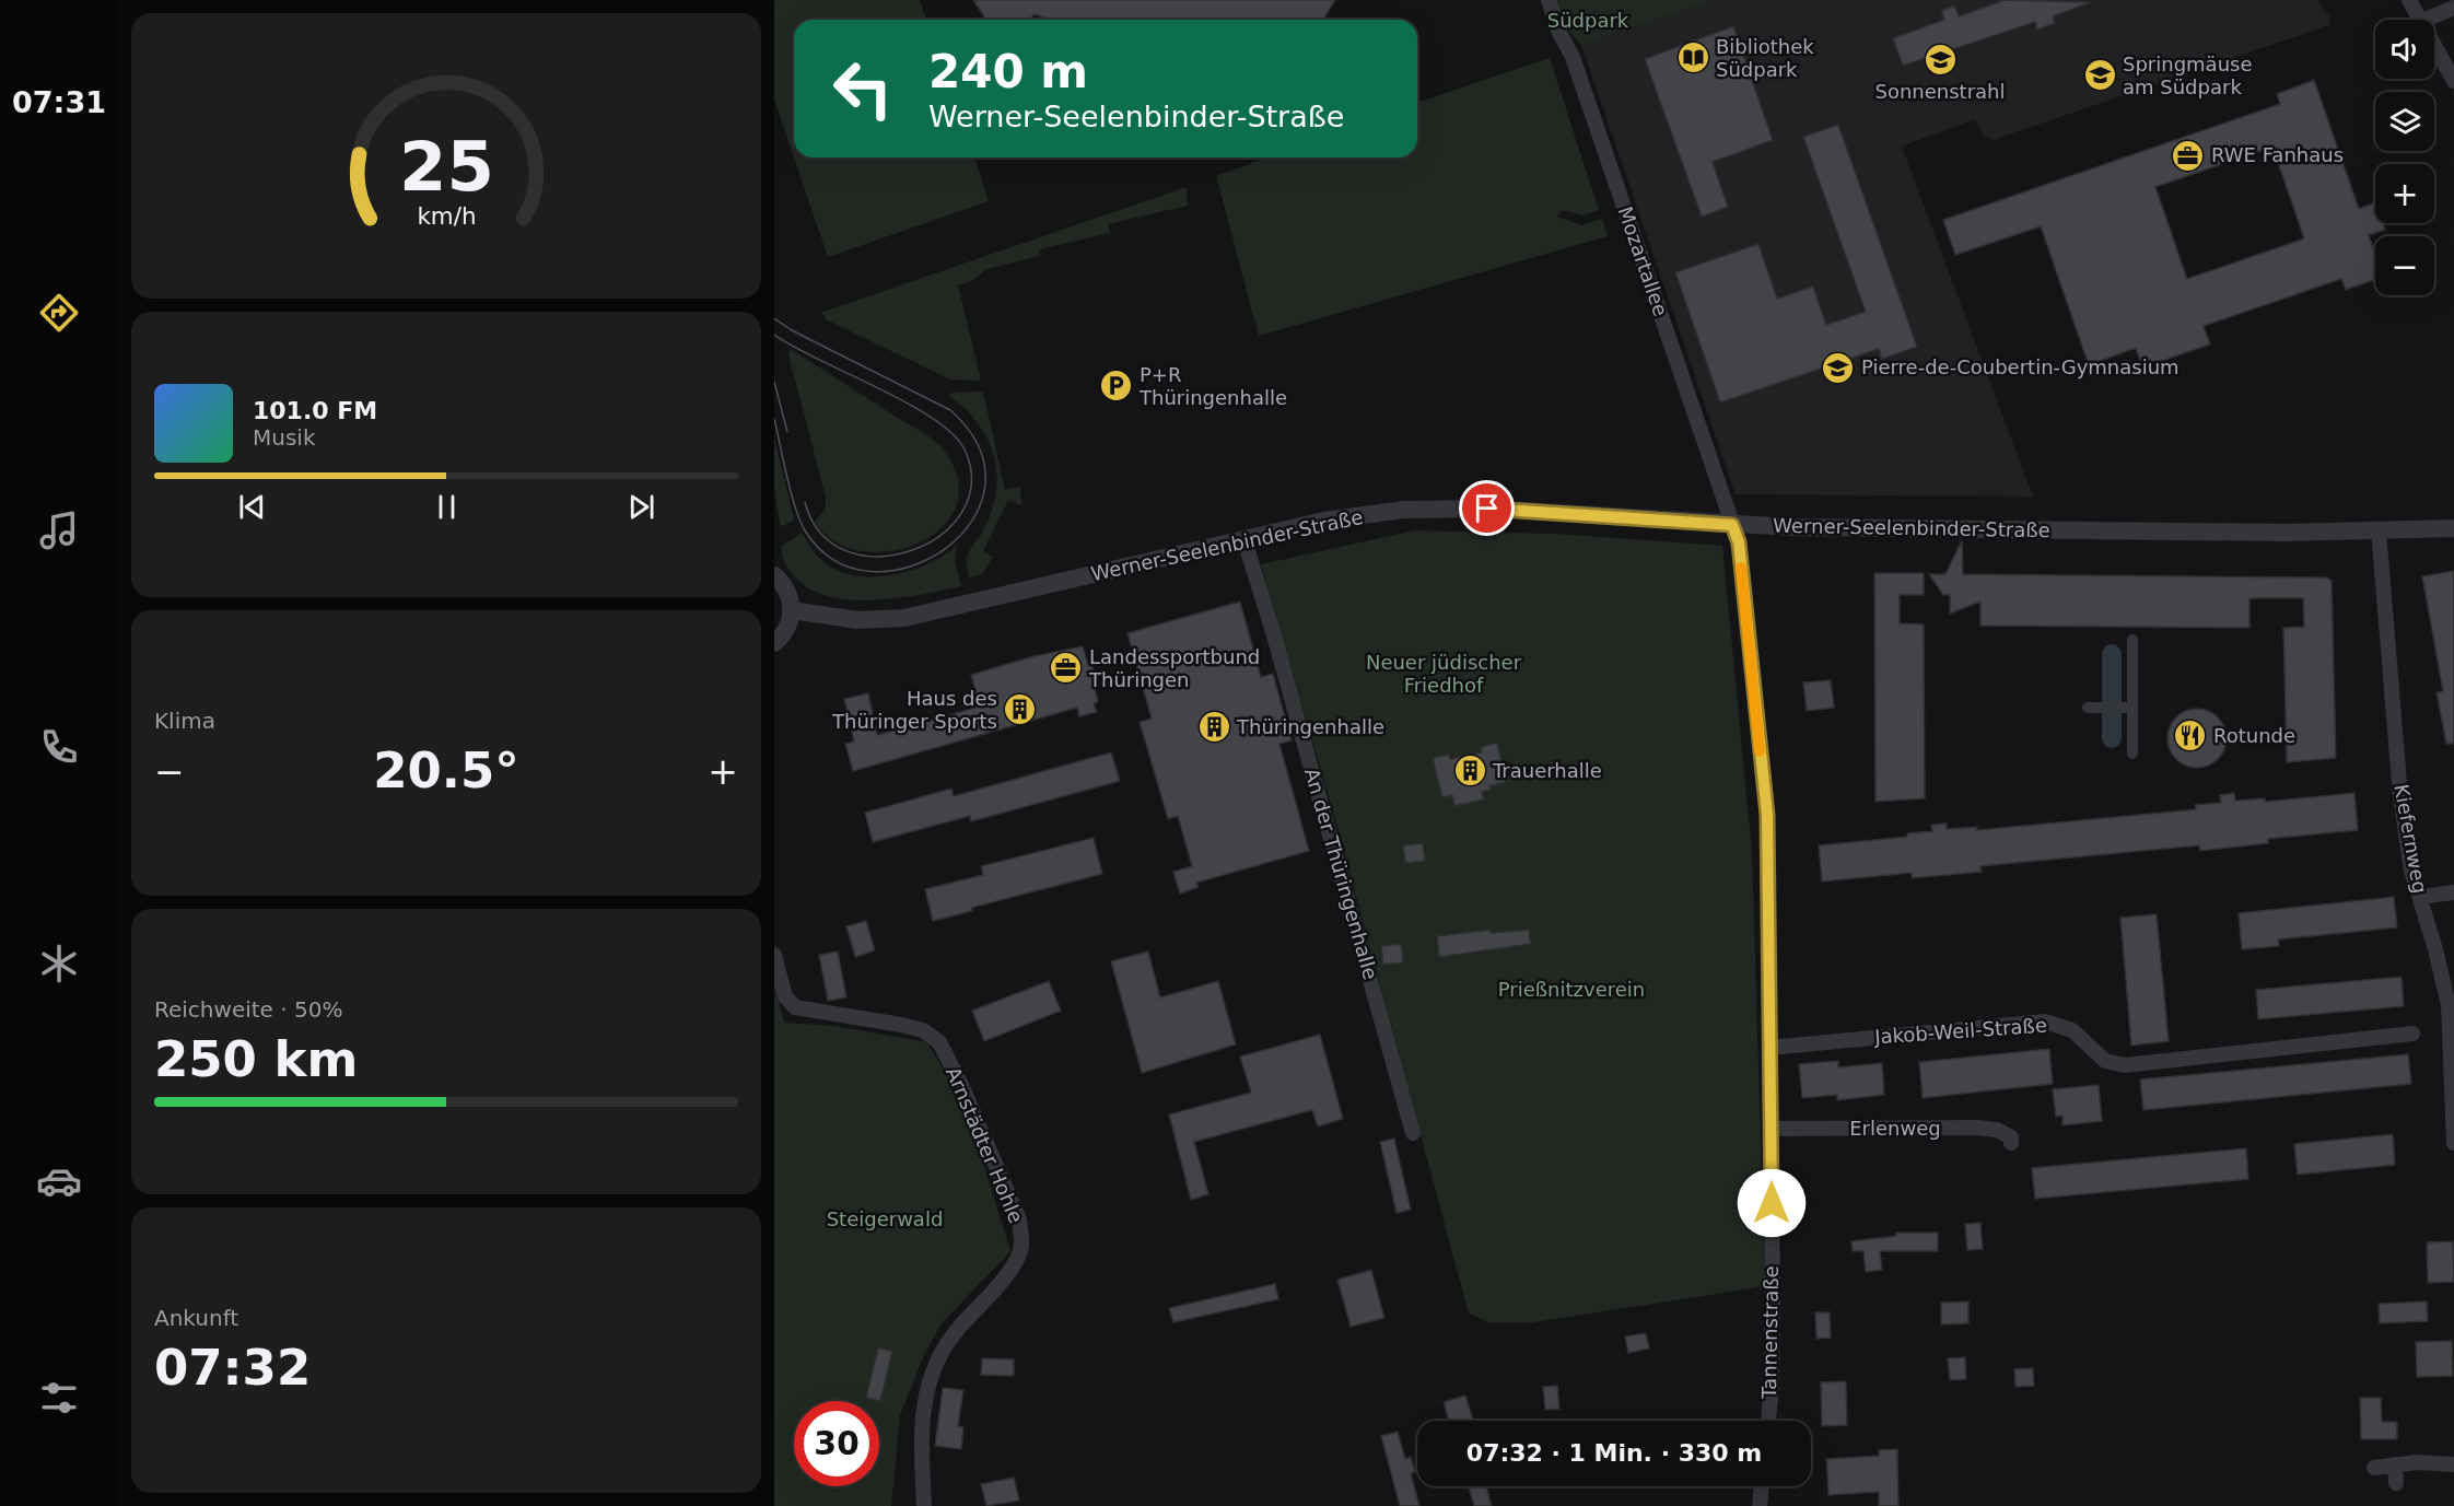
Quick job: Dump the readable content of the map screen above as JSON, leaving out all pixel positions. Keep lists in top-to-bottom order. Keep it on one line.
{"streets":{"street":["Mozartallee","Werner-Seelenbinder-Straße","Kiefernweg","An der Thüringenhalle","Jakob-Weil-Straße","Erlenweg","Arnstädter Hohle","Tannenstraße"]},"crossings":[["Mozartallee","Werner-Seelenbinder-Straße"],["Mozartallee","Tannenstraße"],["Werner-Seelenbinder-Straße","Kiefernweg"],["Werner-Seelenbinder-Straße","An der Thüringenhalle"],["Werner-Seelenbinder-Straße","Tannenstraße"],["Jakob-Weil-Straße","Tannenstraße"],["Erlenweg","Tannenstraße"]],"parks":["Südpark","Neuer jüdischer Friedhof","Prießnitzverein","Steigerwald"],"places":{"library":["Bibliothek Südpark"],"school or university":["Sonnenstrahl","Springmäuse am Südpark","Pierre-de-Coubertin-Gymnasium"],"office":["RWE Fanhaus","Landessportbund Thüringen"],"parking":["P+R Thüringenhalle"],"building":["Haus des Thüringer Sports","Thüringenhalle","Trauerhalle"],"restaurant":["Rotunde"]},"page":{"tabs":"07:31","map_buttons":["+","−"],"turn":["240 m","Werner-Seelenbinder-Straße"],"song":["101.0 FM","Musik"],"tile":["Klima",["Reichweite · 50%","250 km"],["Ankunft","07:32"]],"heat":["−","20.5°","+"],"limit":"30","trip":"07:32 · 1 Min. · 330 m","gauge":["25","km/h"]}}
